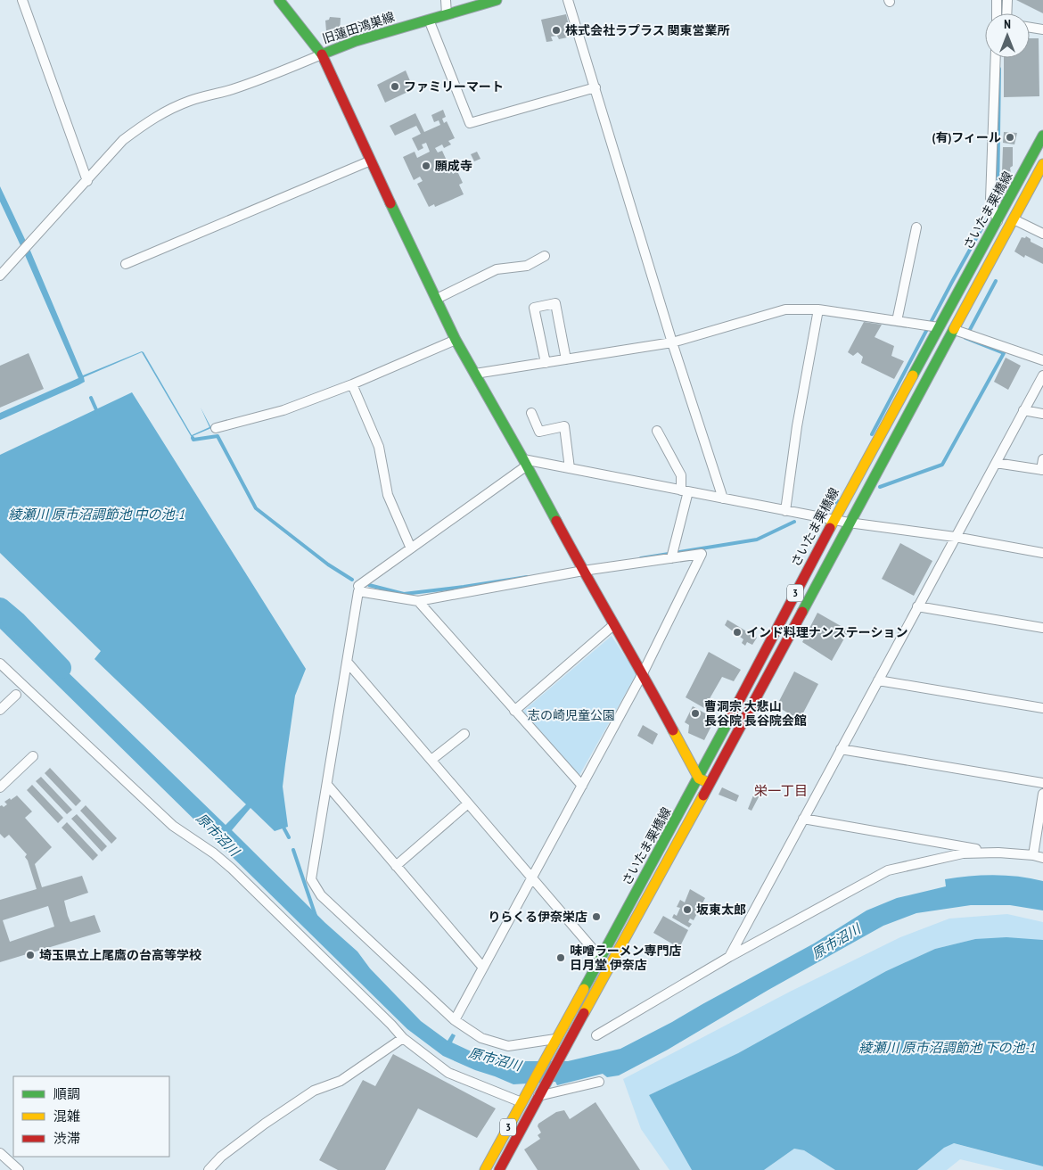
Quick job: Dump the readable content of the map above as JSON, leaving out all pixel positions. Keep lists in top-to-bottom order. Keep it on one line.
{"streets":{"main road":["旧蓮田鴻巣線","さいたま栗橋線","3"]},"crossings":[["さいたま栗橋線","3"]],"districts":["栄一丁目"],"water":["綾瀬川 原市沼調節池 中の池-1","原市沼川","綾瀬川 原市沼調節池 下の池-1"],"parks":["志の崎児童公園"],"places":["株式会社ラプラス 関東営業所","ファミリーマート","(有)フィール","願成寺","インド料理ナンステーション","曹洞宗 大悲山 長谷院 長谷院会館","坂東太郎","りらくる伊奈栄店","埼玉県立上尾鷹の台高等学校","味噌ラーメン専門店 日月堂 伊奈店"],"legend":["順調","混雑","渋滞"],"north":"top"}
